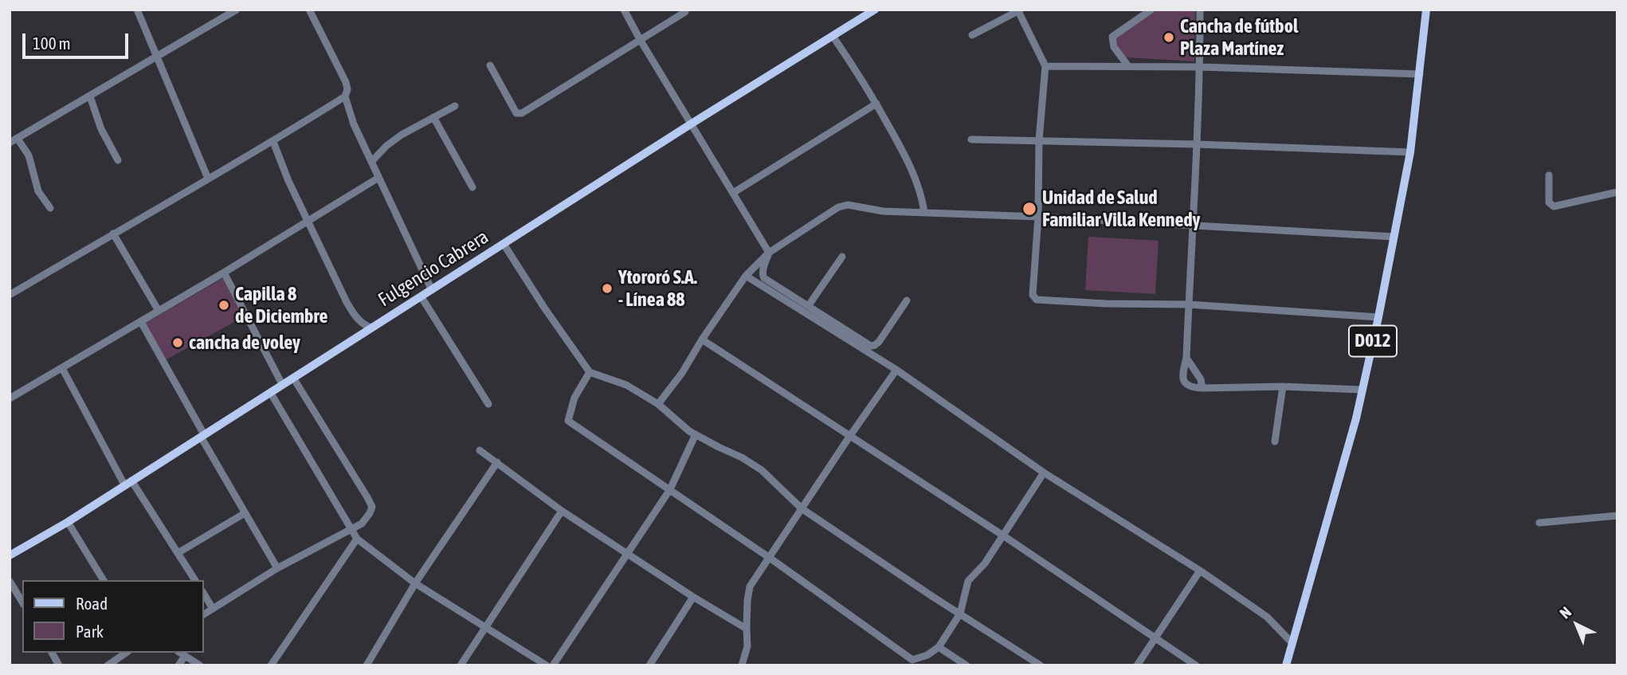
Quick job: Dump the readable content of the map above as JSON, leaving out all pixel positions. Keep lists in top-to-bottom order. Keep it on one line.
{"streets":{"main road":["Fulgencio Cabrera","D012"]},"places":["Cancha de fútbol Plaza Martínez","Unidad de Salud Familiar Villa Kennedy","Ytororó S.A. - Línea 88","Capilla 8 de Diciembre","cancha de voley"],"legend":["Road","Park"],"scale_bar":"100 m","north":"top left"}
